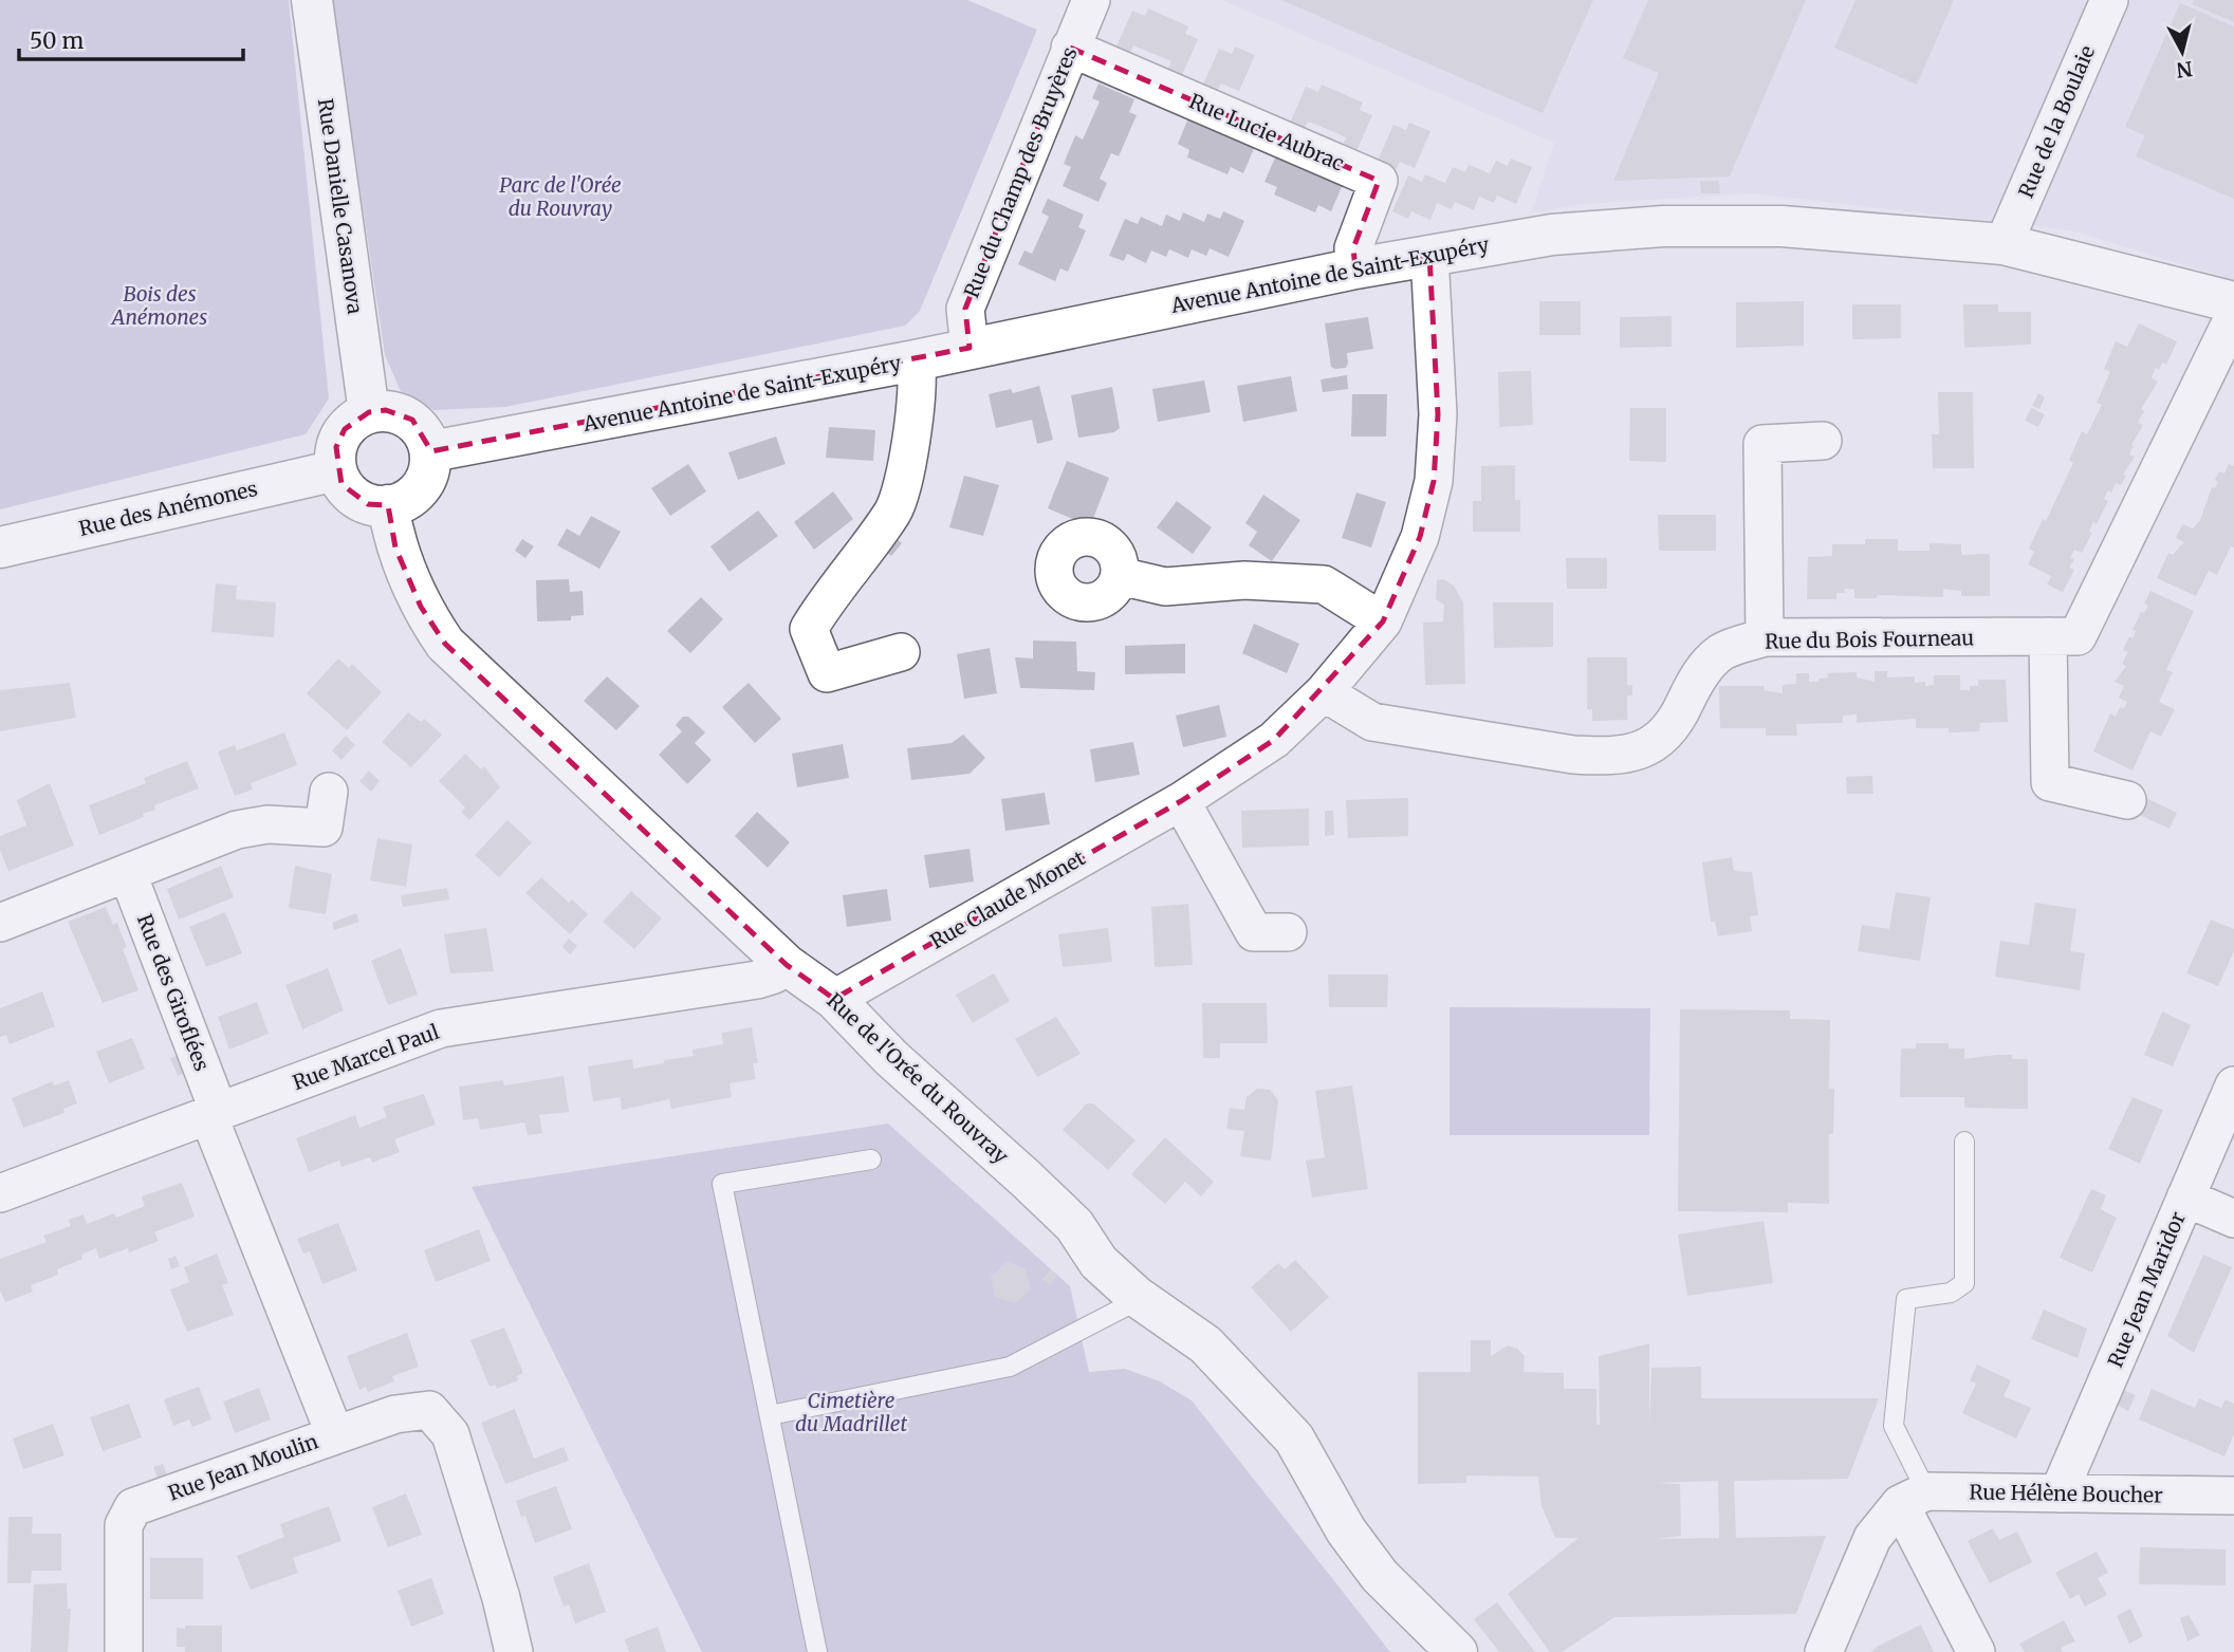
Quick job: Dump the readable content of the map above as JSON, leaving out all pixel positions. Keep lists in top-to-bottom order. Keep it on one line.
{"streets":{"street":["Rue de la Boulaie","Rue Lucie Aubrac","Rue du Champ des Bruyères","Rue Danielle Casanova","Avenue Antoine de Saint-Exupéry","Rue des Anémones","Rue du Bois Fourneau","Rue Claude Monet","Rue des Giroflées","Rue Marcel Paul","Rue de l'Orée du Rouvray","Rue Jean Maridor","Rue Jean Moulin","Rue Hélène Boucher"]},"crossings":[["Rue de la Boulaie","Avenue Antoine de Saint-Exupéry"],["Rue Lucie Aubrac","Rue du Champ des Bruyères"],["Rue Lucie Aubrac","Avenue Antoine de Saint-Exupéry"],["Rue du Champ des Bruyères","Avenue Antoine de Saint-Exupéry"],["Rue Danielle Casanova","Avenue Antoine de Saint-Exupéry"],["Rue Danielle Casanova","Rue des Anémones"],["Rue Danielle Casanova","Rue de l'Orée du Rouvray"],["Avenue Antoine de Saint-Exupéry","Rue des Anémones"],["Avenue Antoine de Saint-Exupéry","Rue Claude Monet"],["Avenue Antoine de Saint-Exupéry","Rue de l'Orée du Rouvray"],["Rue des Anémones","Rue de l'Orée du Rouvray"],["Rue du Bois Fourneau","Rue Claude Monet"],["Rue Claude Monet","Rue de l'Orée du Rouvray"],["Rue des Giroflées","Rue Marcel Paul"],["Rue des Giroflées","Rue Jean Moulin"],["Rue Marcel Paul","Rue de l'Orée du Rouvray"],["Rue Marcel Paul","Rue Jean Moulin"],["Rue Jean Maridor","Rue Hélène Boucher"]],"parks":["Parc de l'Orée du Rouvray","Bois des Anémones","Cimetière du Madrillet"],"scale_bar":"50 m","north":"bottom"}
